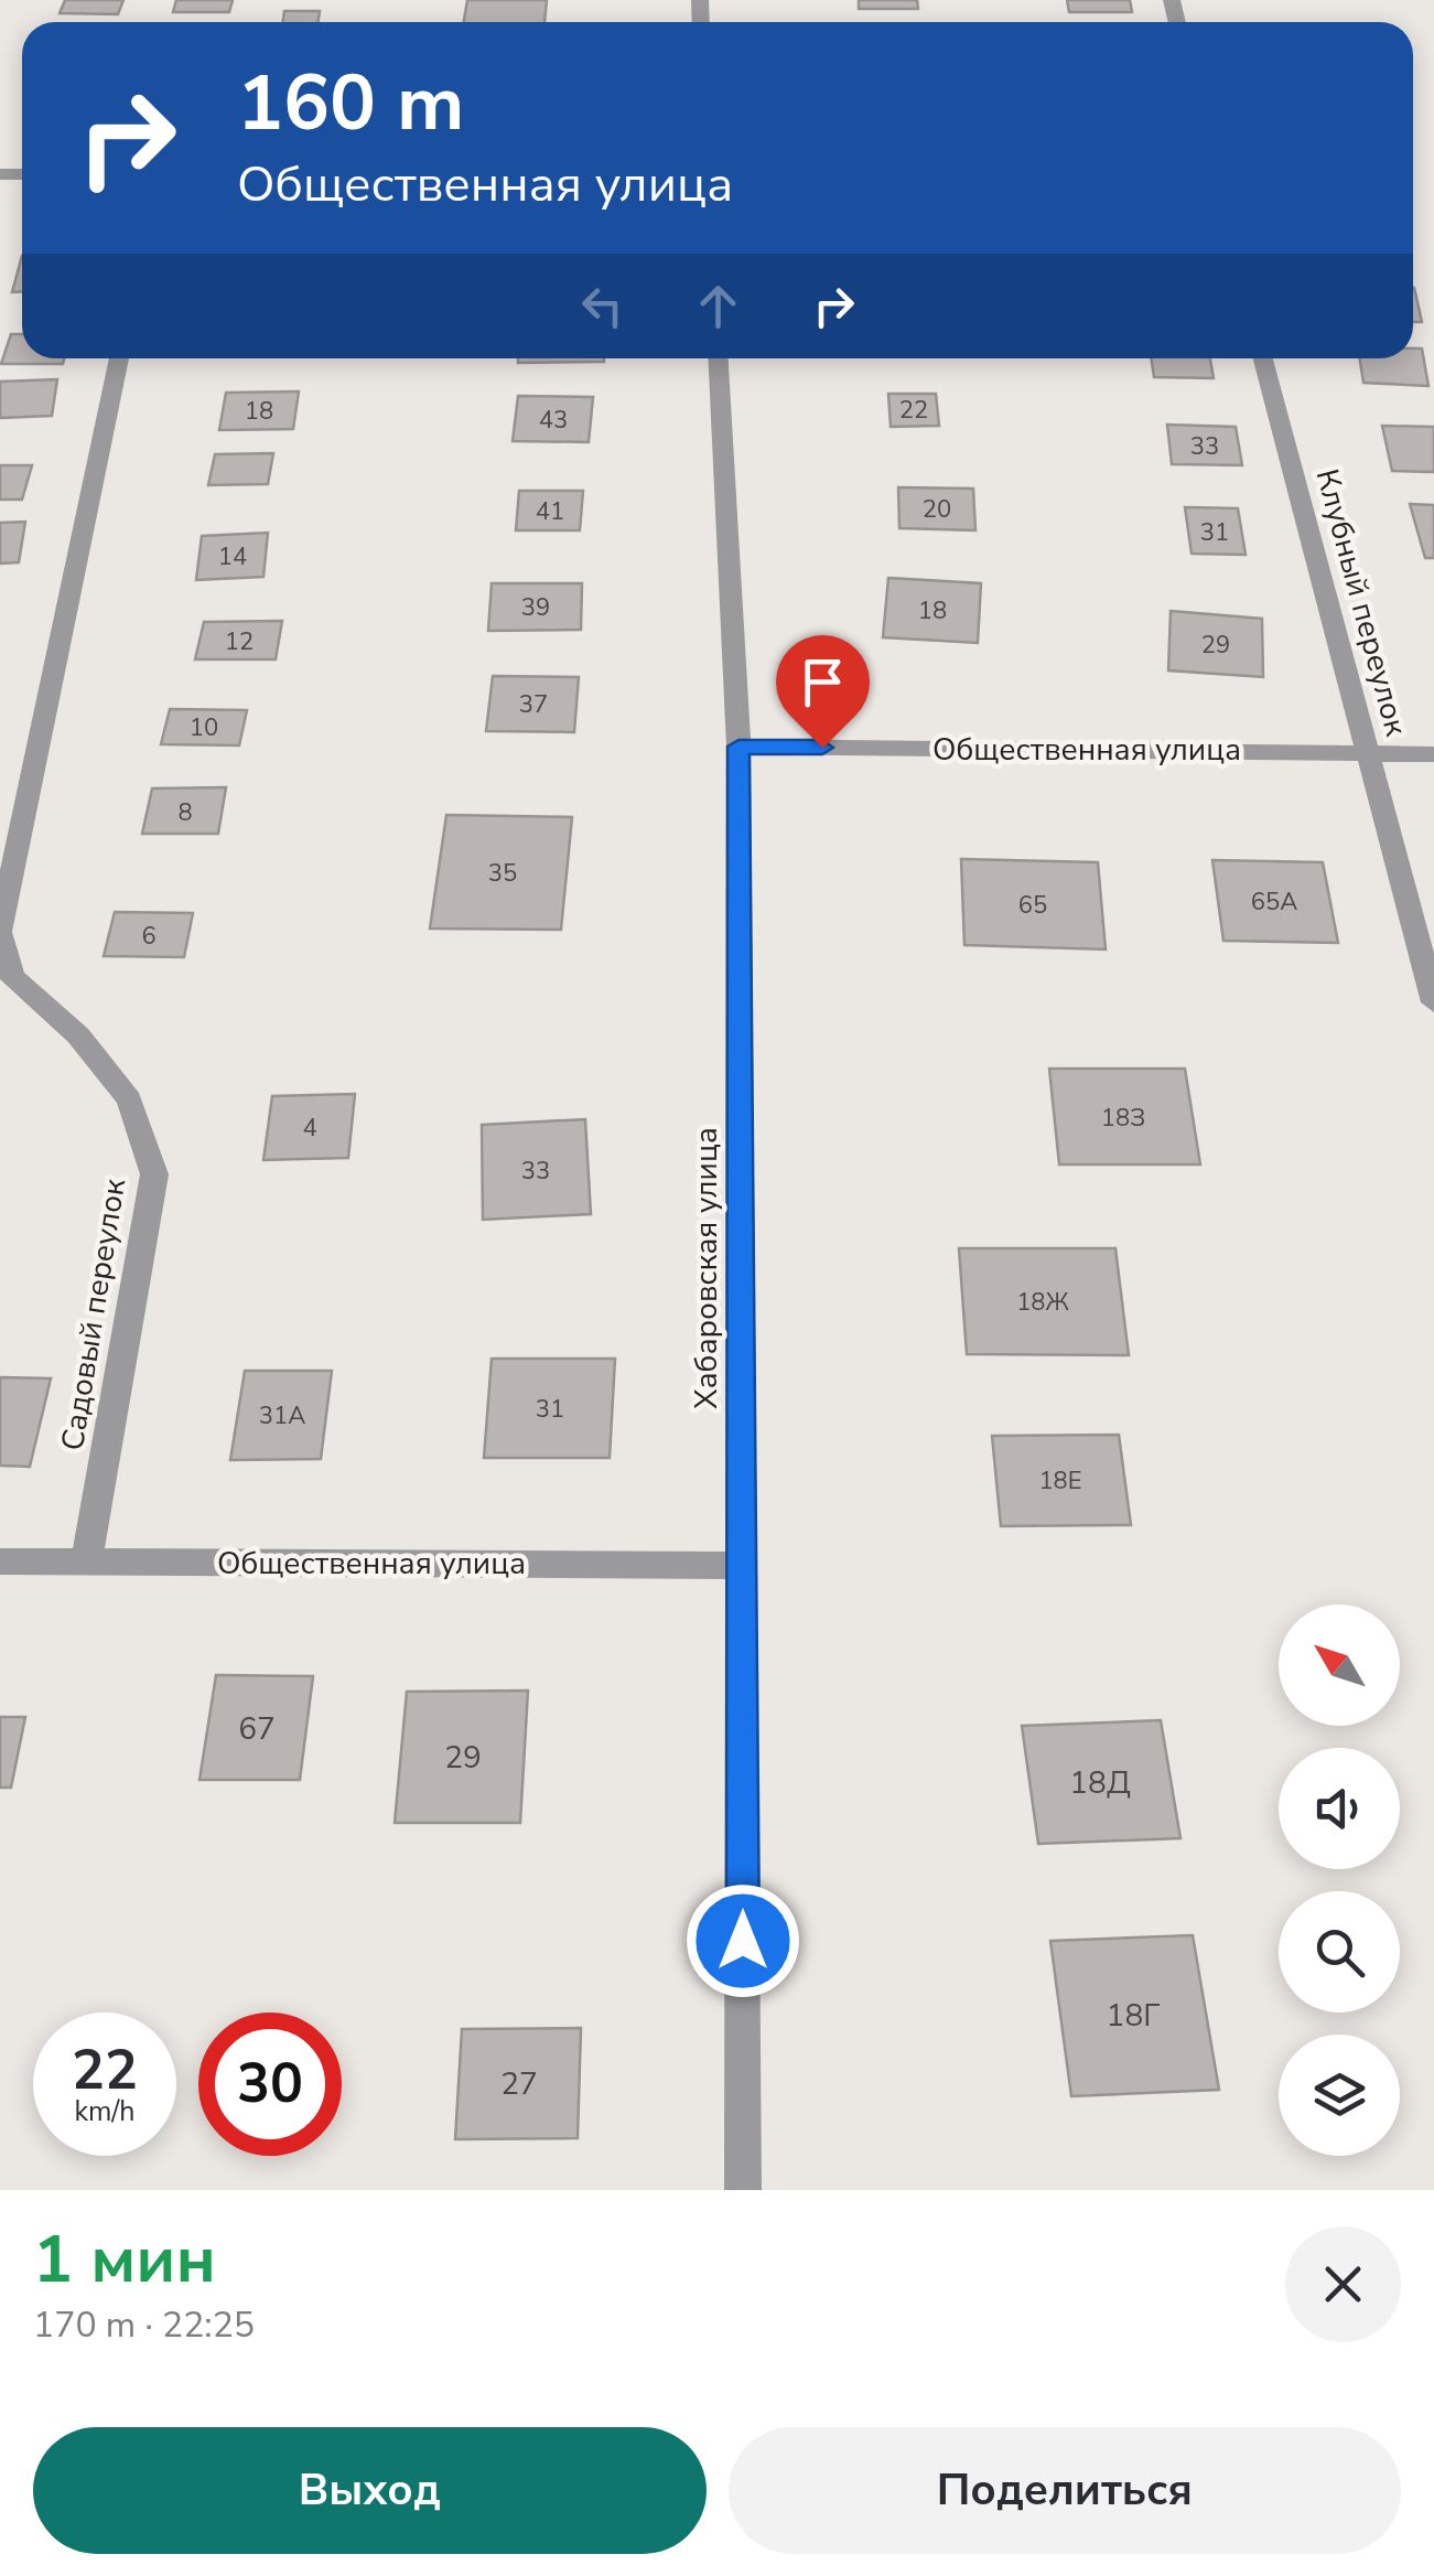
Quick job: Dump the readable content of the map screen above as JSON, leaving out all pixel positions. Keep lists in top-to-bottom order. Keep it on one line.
{"streets":{"street":["Клубный переулок","Общественная улица","Хабаровская улица","Садовый переулок"]},"crossings":[["Клубный переулок","Общественная улица"],["Общественная улица","Хабаровская улица"],["Общественная улица","Садовый переулок"]],"house_numbers":["22","18","43","33","20","41","31","14","39","18","12","29","37","10","8","35","65А","65","6","18З","4","33","18Ж","31","31А","18Е","67","29","18Д","18Г","27"],"north":"top left","page":{"turn":["160 m","Общественная улица"],"speed":"22 km/h","limit":"30","heading":["1 мин","170 m · 22:25"],"buttons":["Выход","Поделиться"]}}
